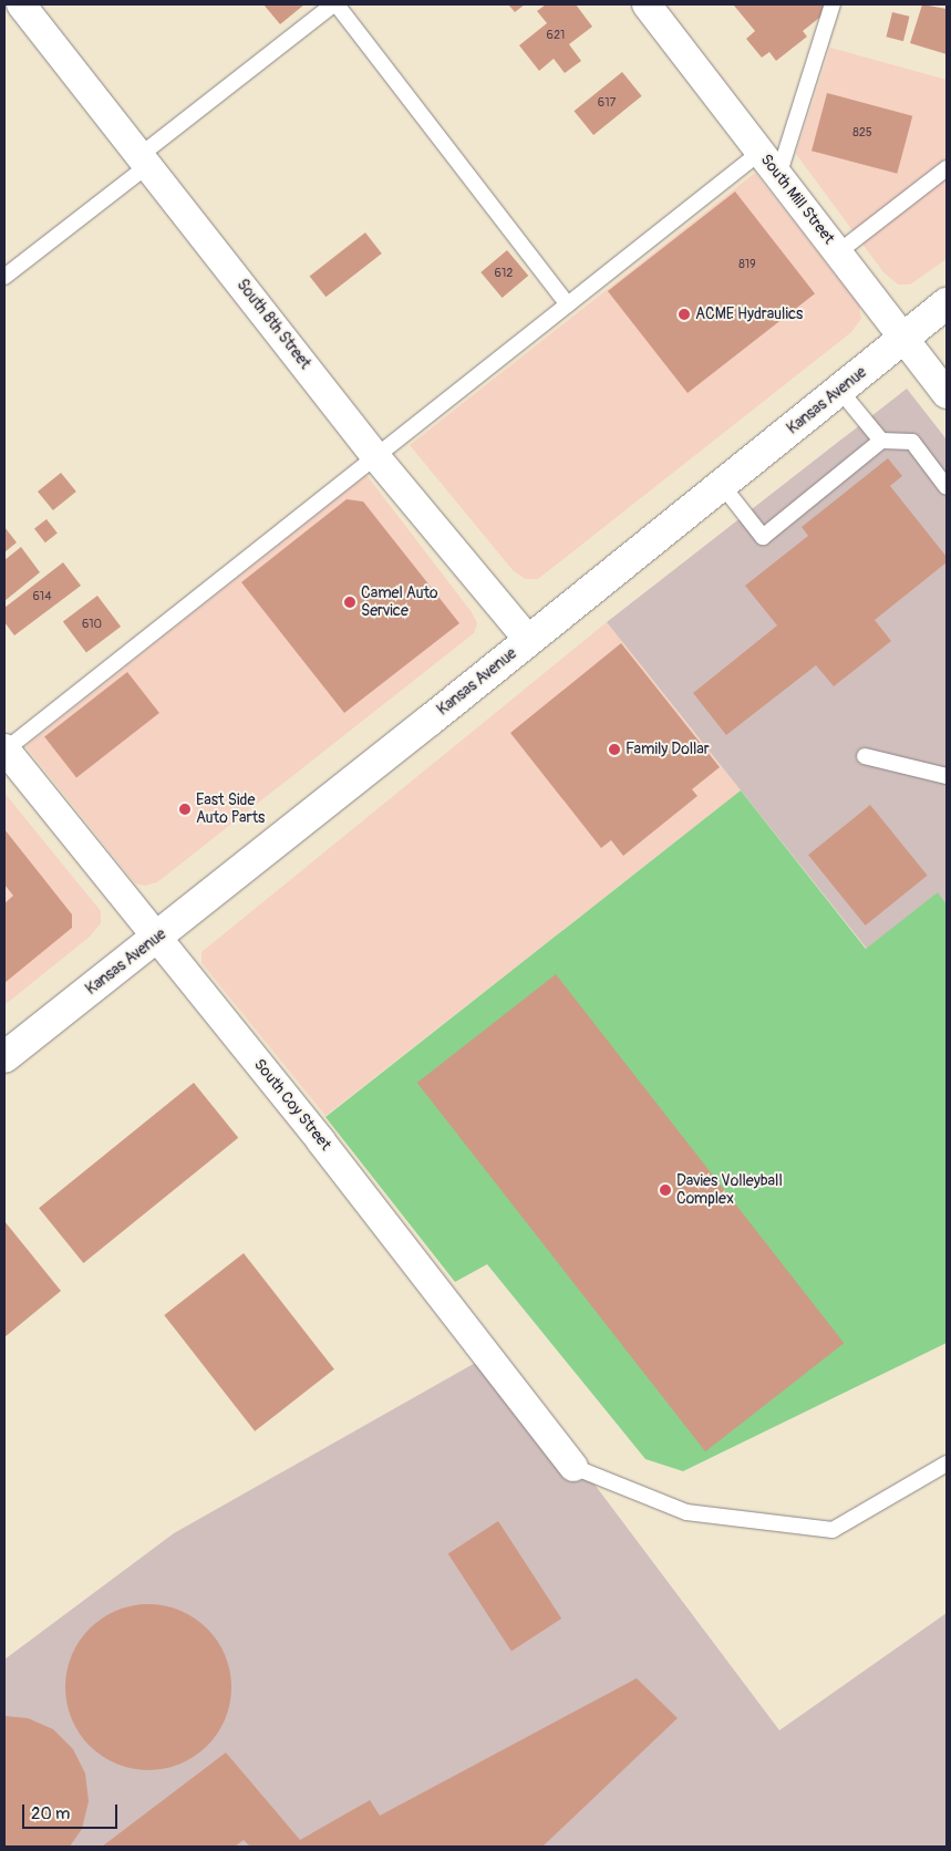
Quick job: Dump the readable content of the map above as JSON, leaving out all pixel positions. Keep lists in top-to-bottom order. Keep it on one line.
{"streets":{"main road":["Kansas Avenue"],"street":["South Mill Street","South 8th Street","South Coy Street"]},"crossings":[["South Mill Street","Kansas Avenue"],["South 8th Street","Kansas Avenue"],["Kansas Avenue","South Coy Street"]],"places":["ACME Hydraulics","Camel Auto Service","Family Dollar","East Side Auto Parts","Davies Volleyball Complex"],"house_numbers":["621","617","825","819","612","614","610"],"scale_bar":"20 m"}
